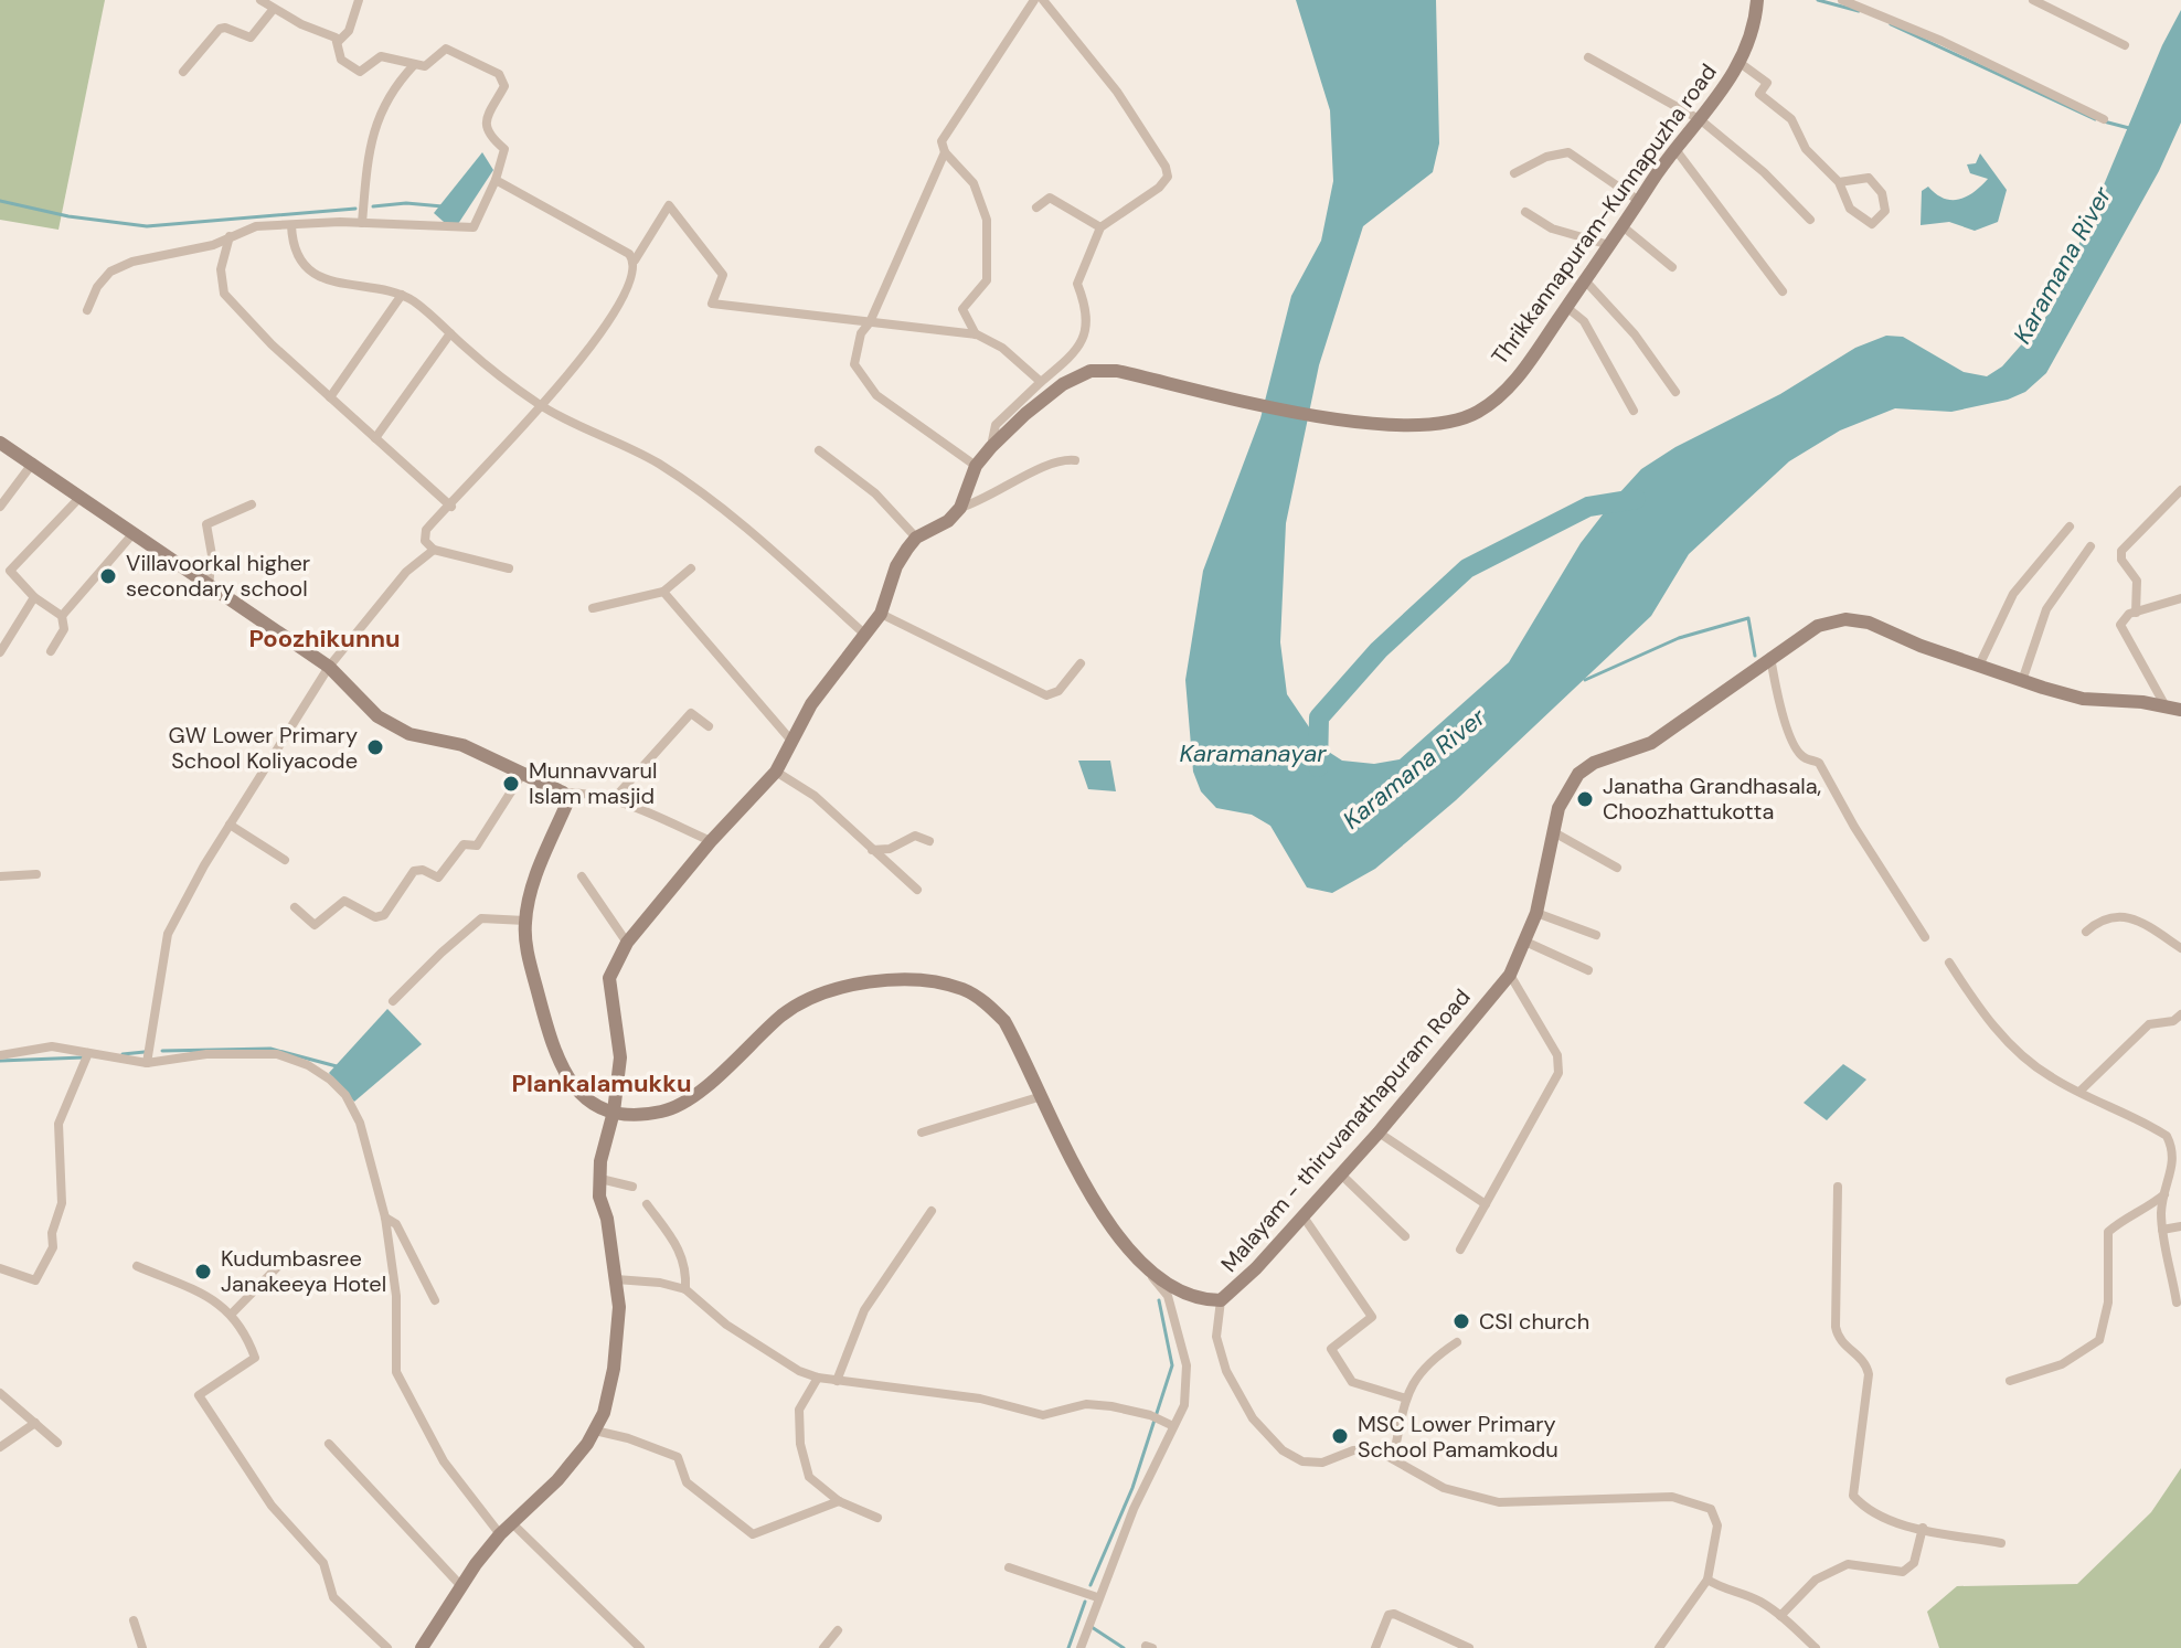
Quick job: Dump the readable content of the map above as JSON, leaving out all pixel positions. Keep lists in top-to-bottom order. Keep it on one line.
{"streets":{"main road":["Thrikkannapuram-Kunnapuzha road","Malayam - thiruvanathapuram Road"]},"districts":["Poozhikunnu","Plankalamukku"],"water":["Karamana River","Karamanayar"],"places":["Villavoorkal higher secondary school","GW Lower Primary School Koliyacode","Munnavvarul Islam masjid","Janatha Grandhasala, Choozhattukotta","Kudumbasree Janakeeya Hotel","CSI church","MSC Lower Primary School Pamamkodu"]}
